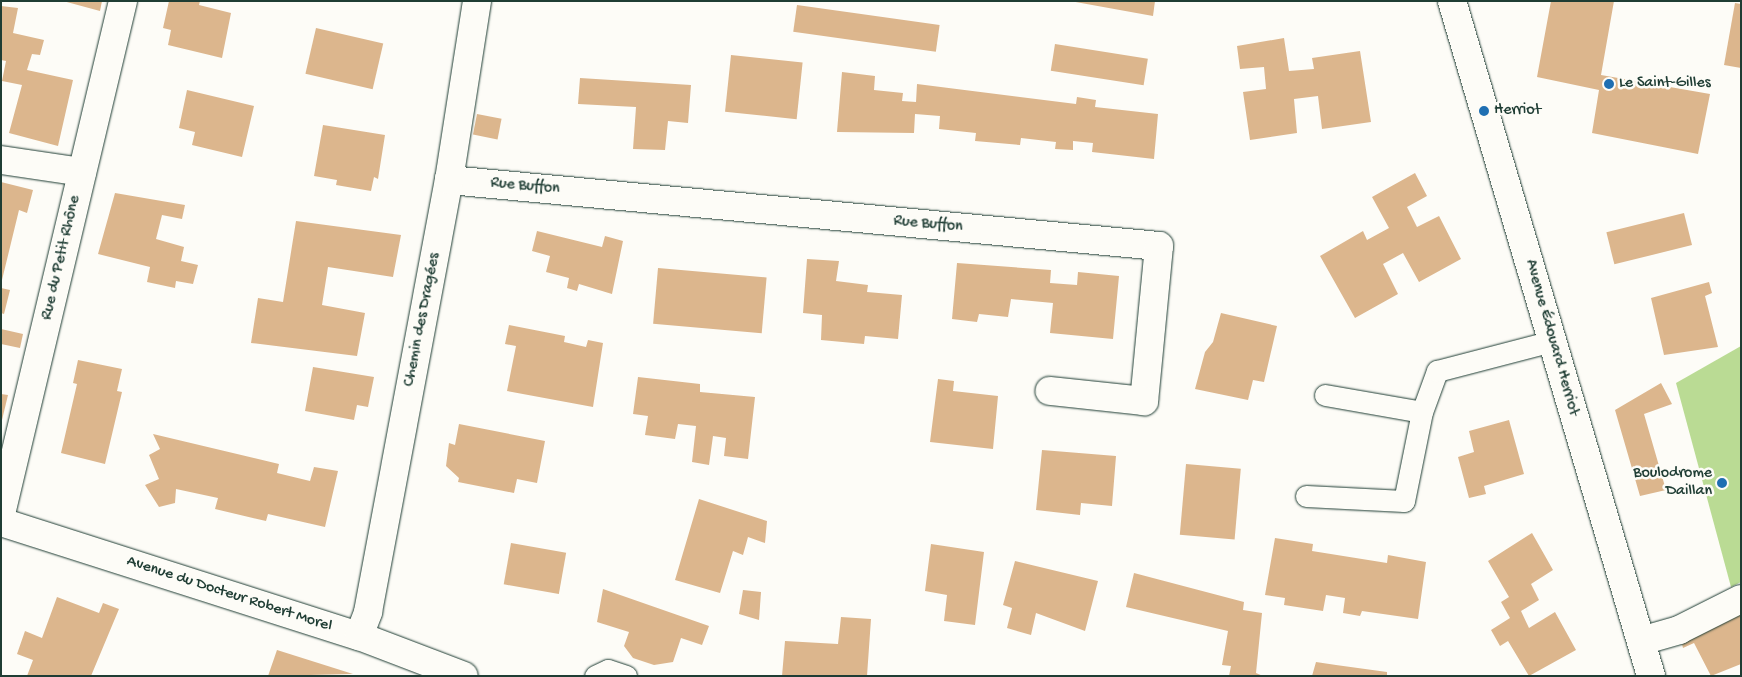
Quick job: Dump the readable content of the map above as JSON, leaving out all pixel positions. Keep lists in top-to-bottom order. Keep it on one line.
{"streets":{"street":["Rue Buffon","Rue du Petit Rhône","Chemin des Dragées","Avenue Édouard Herriot","Avenue du Docteur Robert Morel"]},"crossings":[["Rue Buffon","Chemin des Dragées"],["Chemin des Dragées","Avenue du Docteur Robert Morel"]],"places":["Le Saint-Gilles","Herriot","Boulodrome Daillan"]}
